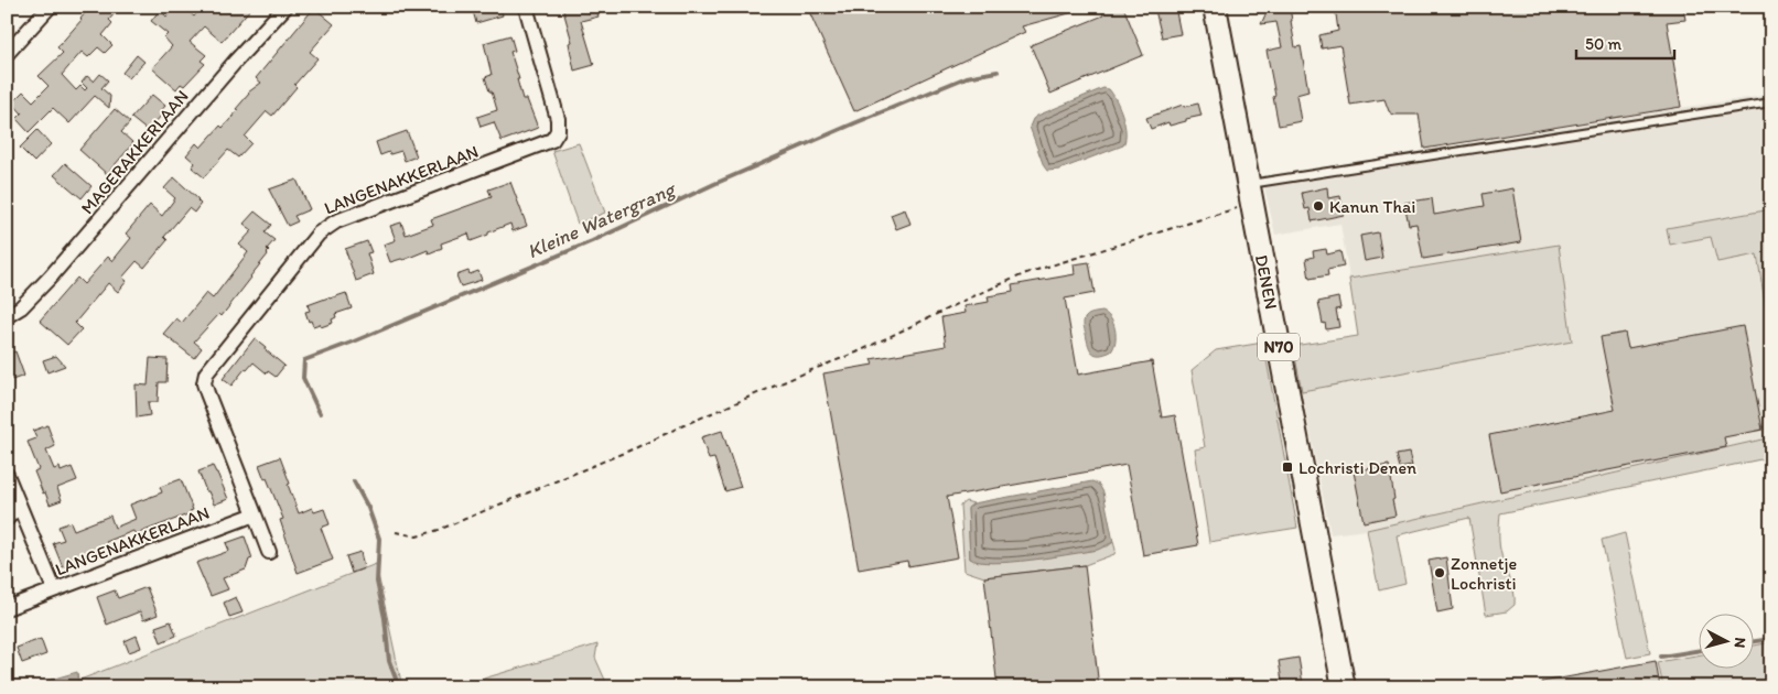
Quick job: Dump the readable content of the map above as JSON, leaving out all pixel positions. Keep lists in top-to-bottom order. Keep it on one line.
{"streets":{"main road":["DENEN","N70"],"street":["MAGERAKKERLAAN","LANGENAKKERLAAN"]},"water":["Kleine Watergrang"],"places":{"other":["Kanun Thai","Zonnetje Lochristi"],"transit":["Lochristi Denen"]},"scale_bar":"50 m","north":"right"}
